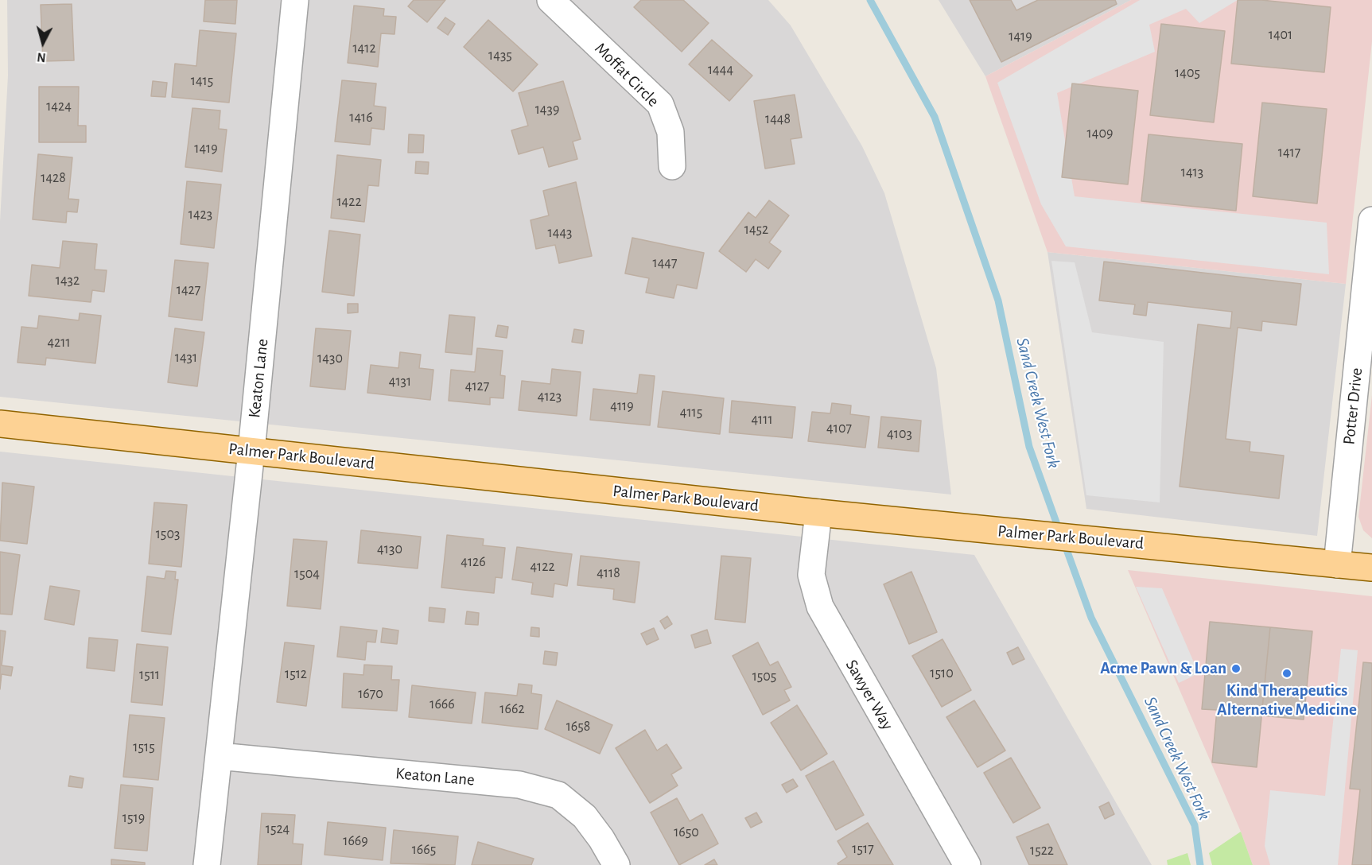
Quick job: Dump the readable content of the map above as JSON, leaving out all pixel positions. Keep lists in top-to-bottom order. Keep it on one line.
{"streets":{"main road":["Palmer Park Boulevard"],"street":["Moffat Circle","Keaton Lane","Potter Drive","Sawyer Way"]},"crossings":[["Keaton Lane","Palmer Park Boulevard"],["Potter Drive","Palmer Park Boulevard"],["Palmer Park Boulevard","Sawyer Way"]],"water":["Sand Creek West Fork"],"places":["Acme Pawn & Loan","Kind Therapeutics Alternative Medicine"],"house_numbers":["1401","1419","1412","1435","1444","1405","1415","1424","1439","1416","1448","1409","1419","1417","1413","1428","1422","1423","1452","1443","1447","1432","1427","4211","1431","1430","4131","4127","4123","4119","4115","4111","4107","4103","1503","4130","4126","4122","4118","1504","1510","1512","1511","1505","1670","1666","1662","1658","1515","1519","1524","1650","1669","1517","1665","1522"],"north":"bottom"}
